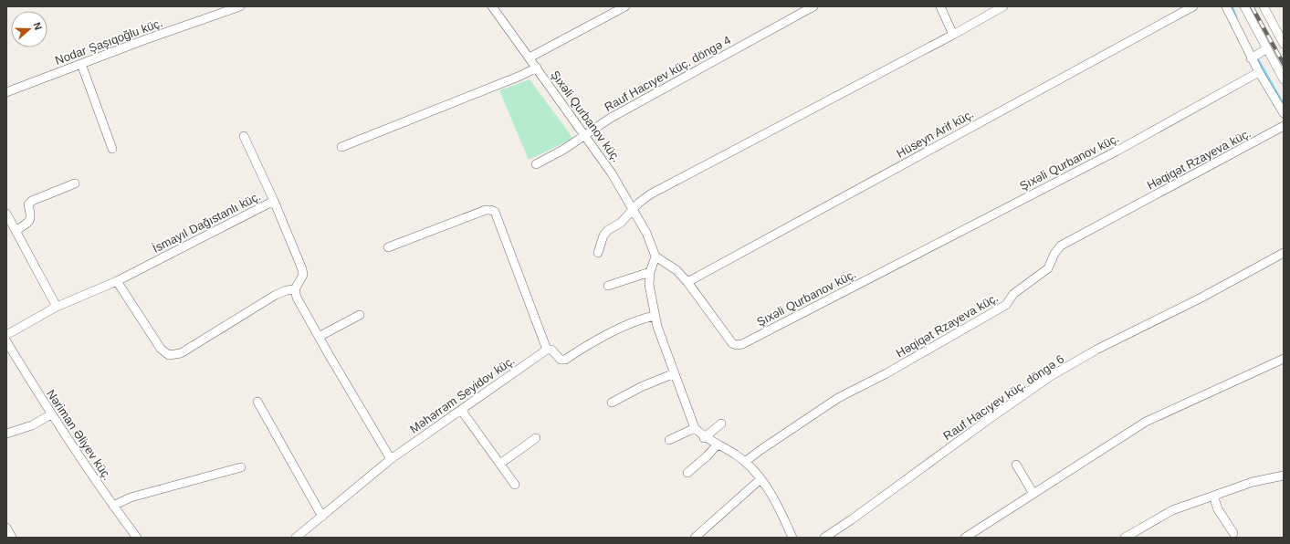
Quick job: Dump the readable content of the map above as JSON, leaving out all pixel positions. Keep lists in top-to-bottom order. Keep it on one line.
{"streets":{"street":["Nodar Şaşıqoğlu küç.","Rauf Hacıyev küç. döngə 4","Şıxəli Qurbanov küç.","Hüseyn Arif küç.","Həqiqət Rzayeva küç.","İsmayıl Dağıstanlı küç.","Məhərrəm Seyidov küç.","Rauf Hacıyev küç. döngə 6","Nəriman Əliyev küç."]},"crossings":[["Rauf Hacıyev küç. döngə 4","Şıxəli Qurbanov küç."],["Şıxəli Qurbanov küç.","Hüseyn Arif küç."]],"north":"right"}
